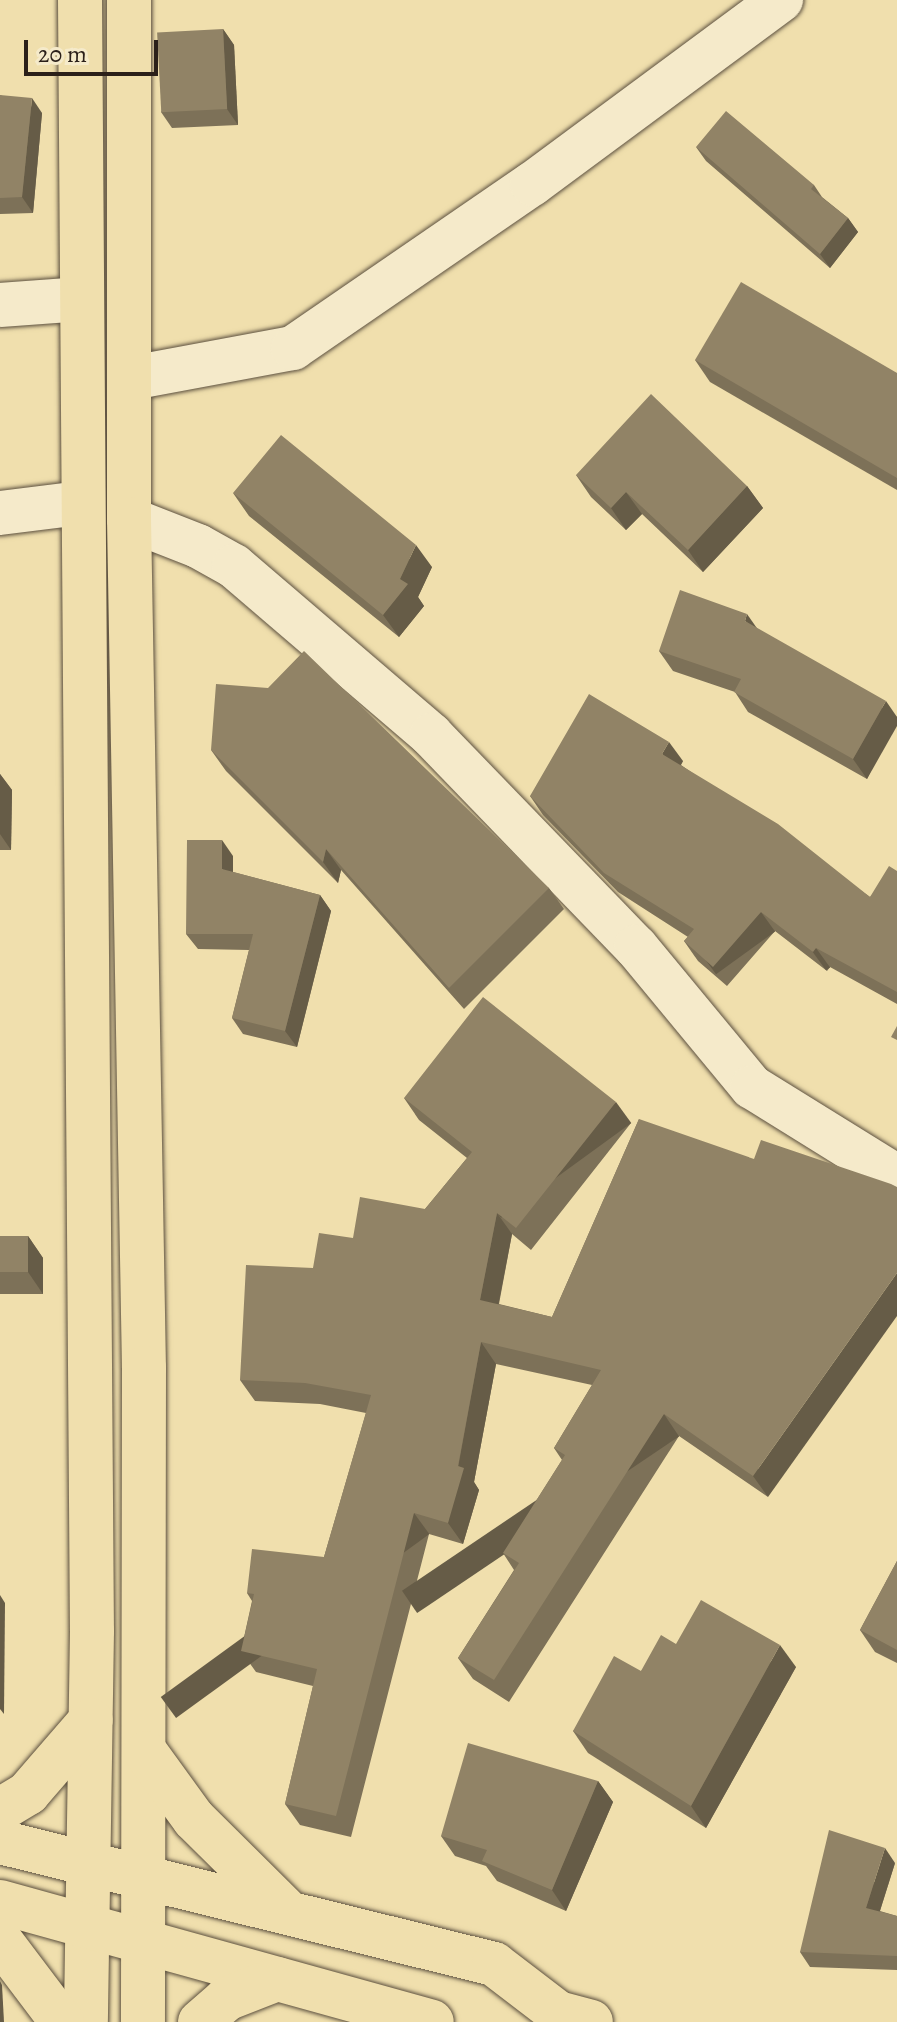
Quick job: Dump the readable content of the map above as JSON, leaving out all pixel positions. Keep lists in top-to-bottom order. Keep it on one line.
{"scale_bar":"20 m"}
